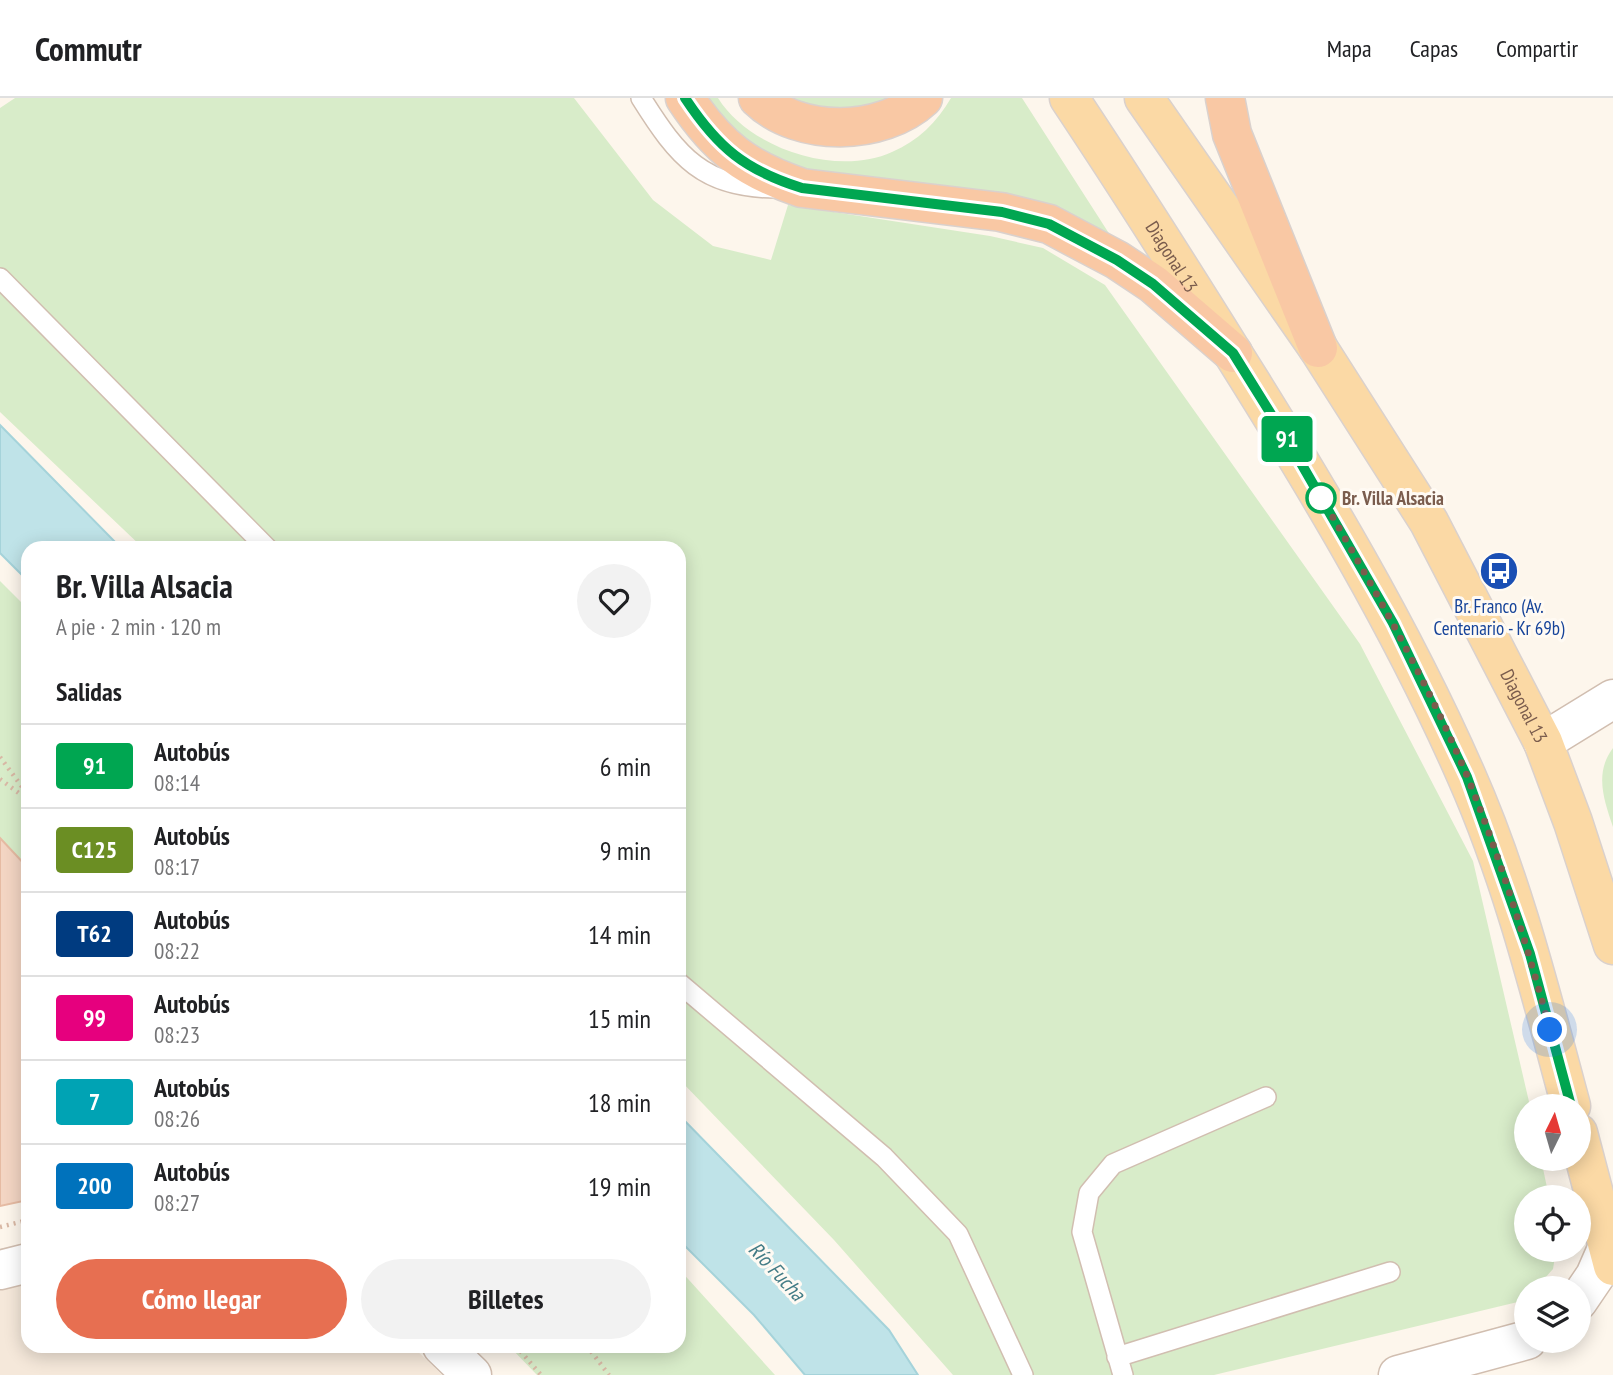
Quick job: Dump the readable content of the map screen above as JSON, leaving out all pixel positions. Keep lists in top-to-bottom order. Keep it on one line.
{"streets":{"main road":["Diagonal 13"]},"water":["Río Fucha"],"places":{"other":["Br. Villa Alsacia"],"bus stop":["Br. Franco (Av. Centenario - Kr 69b)"]},"lines":["bus line 91"],"north":"top","page":{"header":"Commutr","nav":["Mapa","Capas","Compartir"],"on_map":"91","heading":[["Br. Villa Alsacia","A pie · 2 min · 120 m"],"Salidas"],"list":[{"mark":"91","name":"Autobús","note":"08:14","value":"6 min"},{"mark":"C125","name":"Autobús","note":"08:17","value":"9 min"},{"mark":"T62","name":"Autobús","note":"08:22","value":"14 min"},{"mark":"99","name":"Autobús","note":"08:23","value":"15 min"},{"mark":"7","name":"Autobús","note":"08:26","value":"18 min"},{"mark":"200","name":"Autobús","note":"08:27","value":"19 min"}],"buttons":["Cómo llegar","Billetes"]}}
